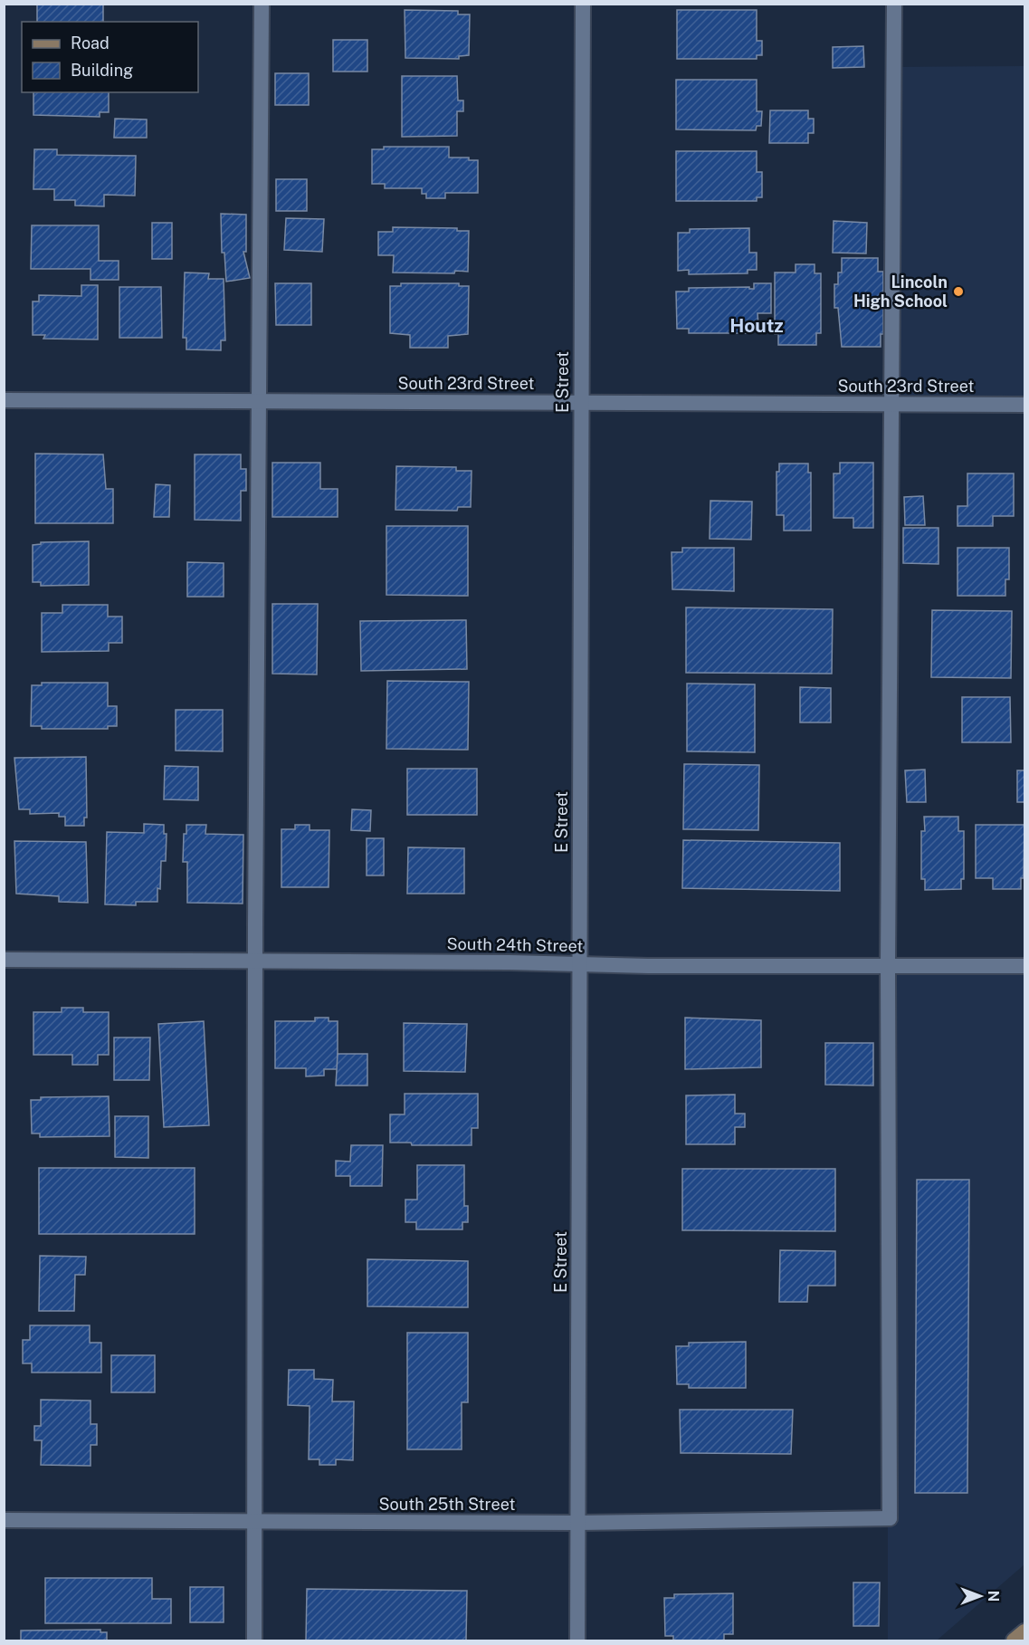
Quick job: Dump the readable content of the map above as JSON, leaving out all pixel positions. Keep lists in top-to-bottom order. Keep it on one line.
{"streets":{"street":["E Street","South 23rd Street","South 24th Street","South 25th Street"]},"crossings":[["E Street","South 23rd Street"],["E Street","South 24th Street"],["E Street","South 25th Street"],["South 24th Street","South 25th Street"]],"districts":["Houtz"],"places":["Lincoln High School"],"legend":["Road","Building"],"north":"right"}
